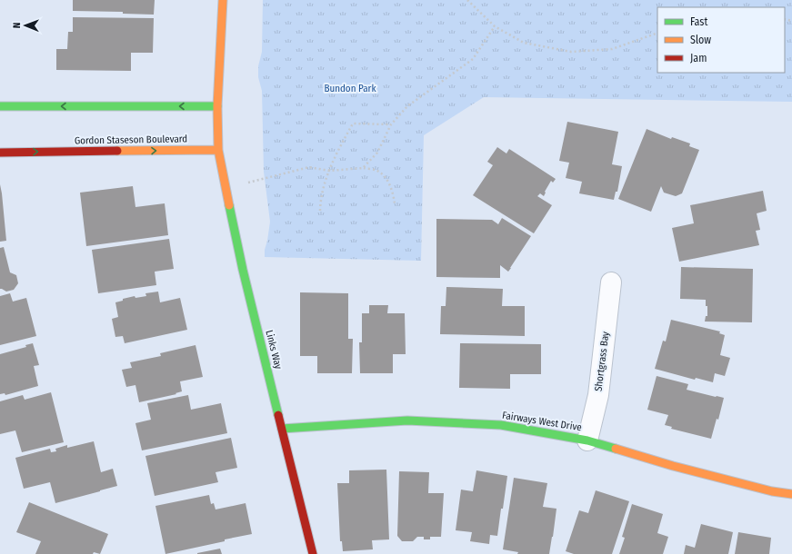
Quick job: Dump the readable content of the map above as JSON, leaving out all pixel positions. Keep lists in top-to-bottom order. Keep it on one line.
{"streets":{"street":["Gordon Staseson Boulevard","Links Way","Shortgrass Bay","Fairways West Drive"]},"crossings":[["Gordon Staseson Boulevard","Links Way"],["Links Way","Fairways West Drive"],["Shortgrass Bay","Fairways West Drive"]],"parks":["Bundon Park"],"legend":["Fast","Slow","Jam"],"north":"left"}
